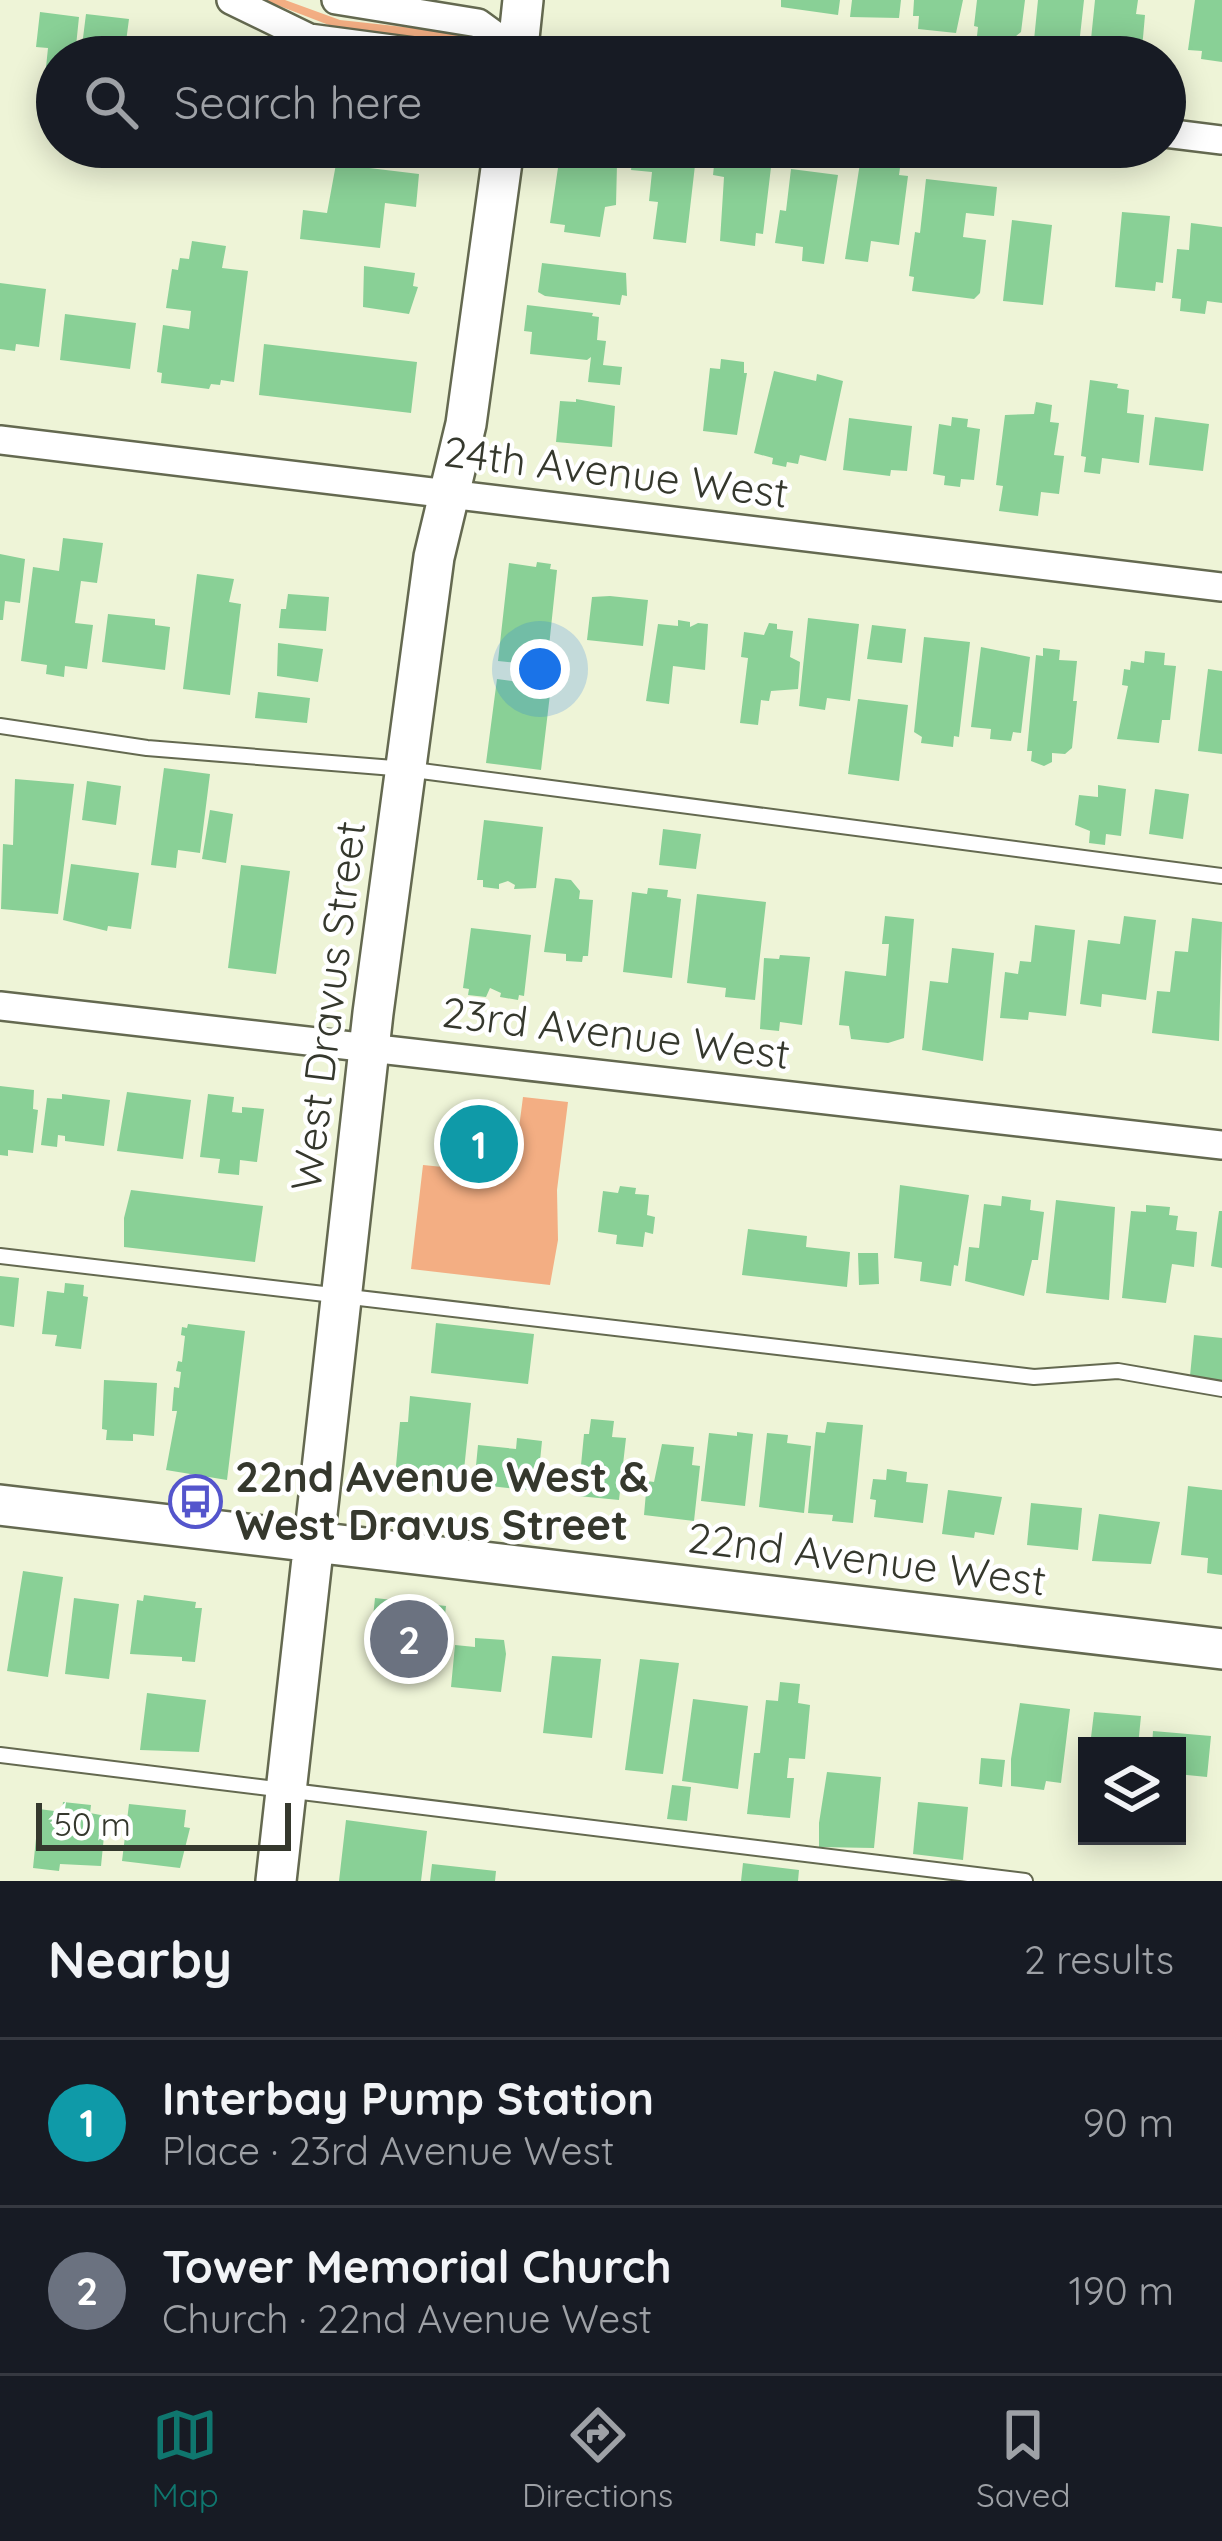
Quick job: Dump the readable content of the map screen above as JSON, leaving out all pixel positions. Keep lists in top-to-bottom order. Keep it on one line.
{"streets":{"street":["24th Avenue West","West Dravus Street","23rd Avenue West","22nd Avenue West"]},"crossings":[["24th Avenue West","West Dravus Street"],["West Dravus Street","23rd Avenue West"],["West Dravus Street","22nd Avenue West"]],"places":{"bus stop":["22nd Avenue West & West Dravus Street"]},"scale_bar":"50 m","page":{"search":"Search here","pins":["1","2"],"scale":"50 m","heading":["Nearby","2 results"],"list":[{"mark":"1","name":"Interbay Pump Station","note":"Place · 23rd Avenue West","value":"90 m"},{"mark":"2","name":"Tower Memorial Church","note":"Church · 22nd Avenue West","value":"190 m"}],"nav":["Map","Directions","Saved"]}}
